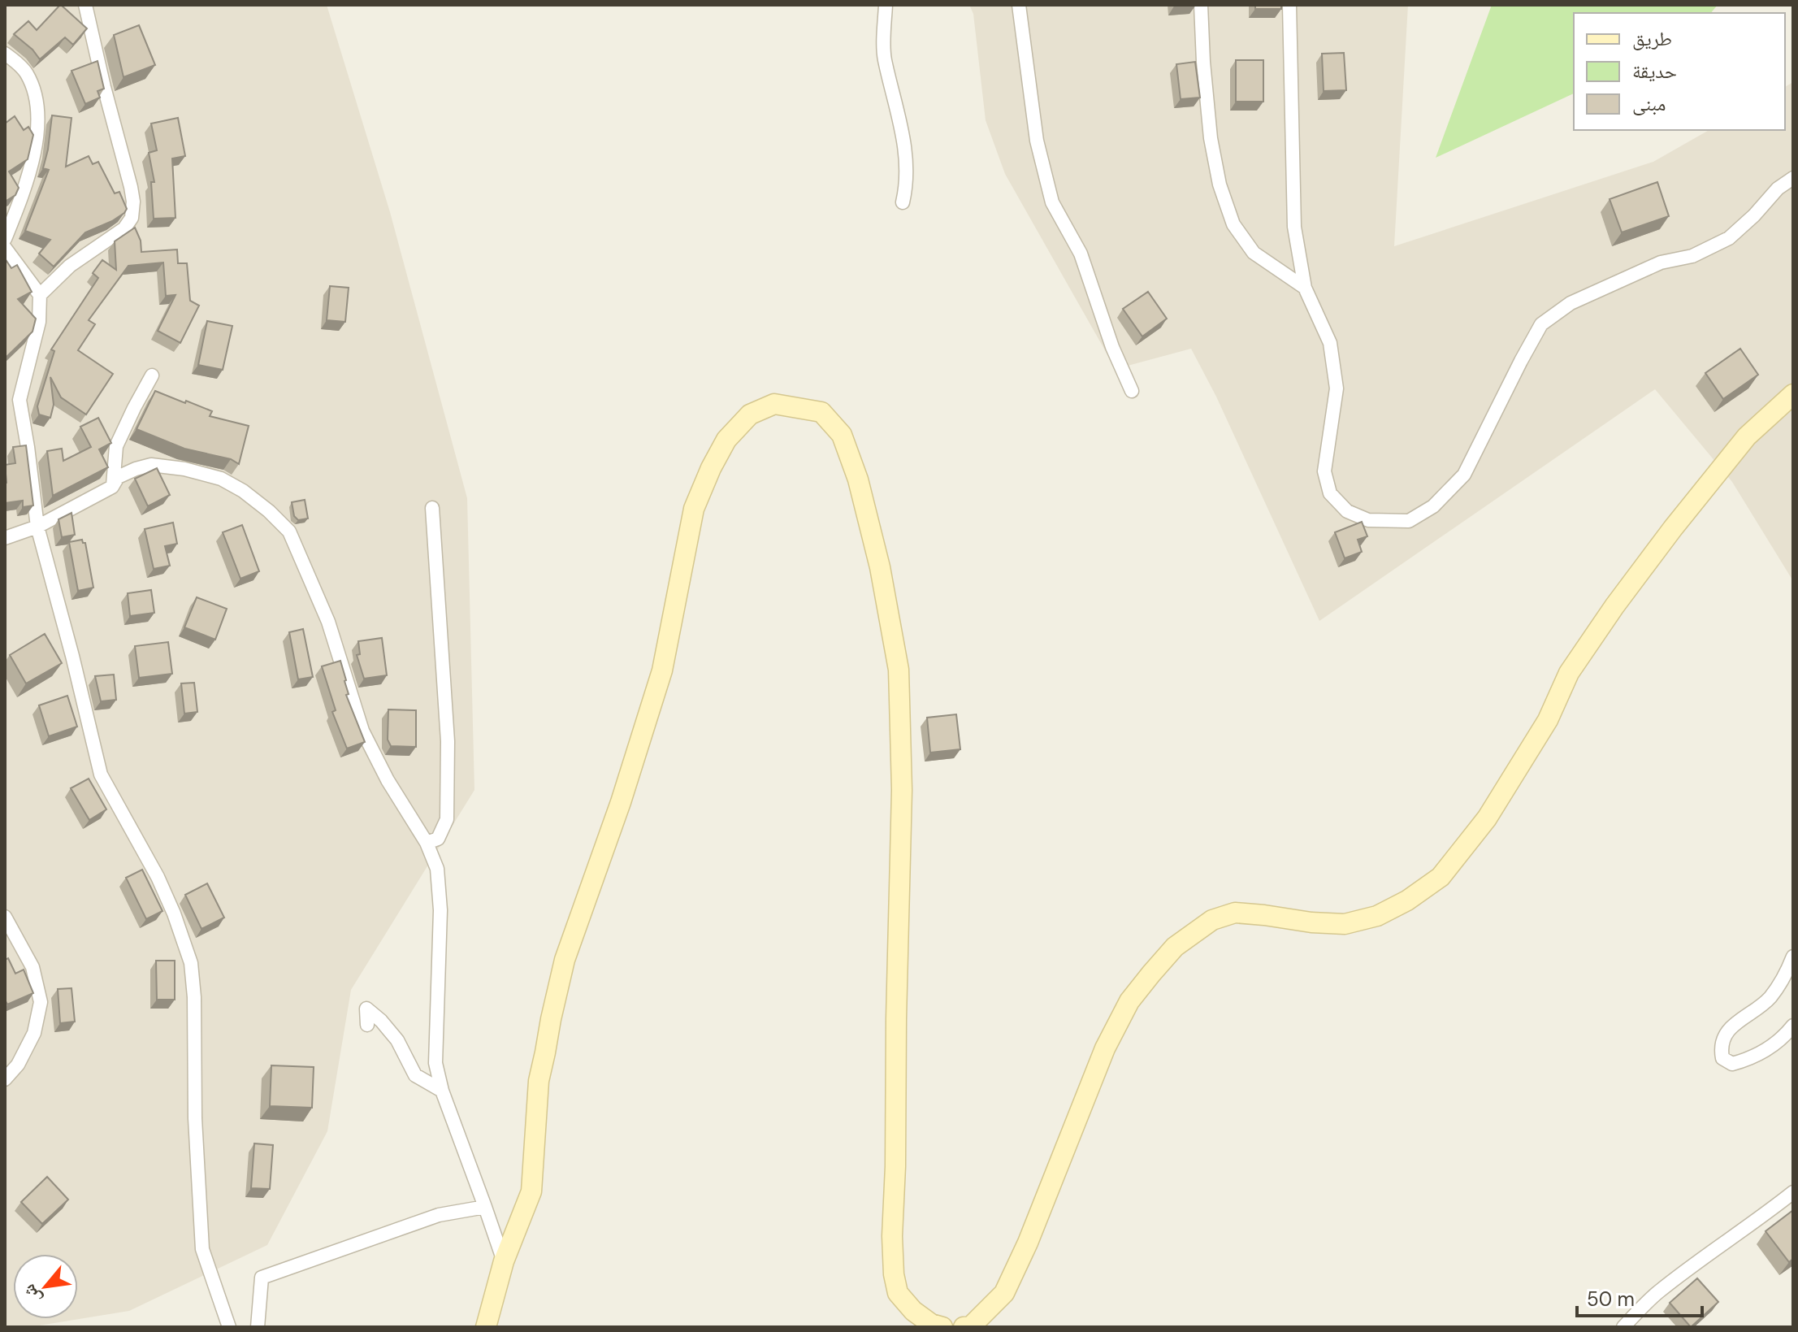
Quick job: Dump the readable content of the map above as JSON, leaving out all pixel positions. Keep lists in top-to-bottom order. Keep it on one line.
{"legend":["طريق","حديقة","مبنى"],"scale_bar":"50 m","north":"bottom left"}
